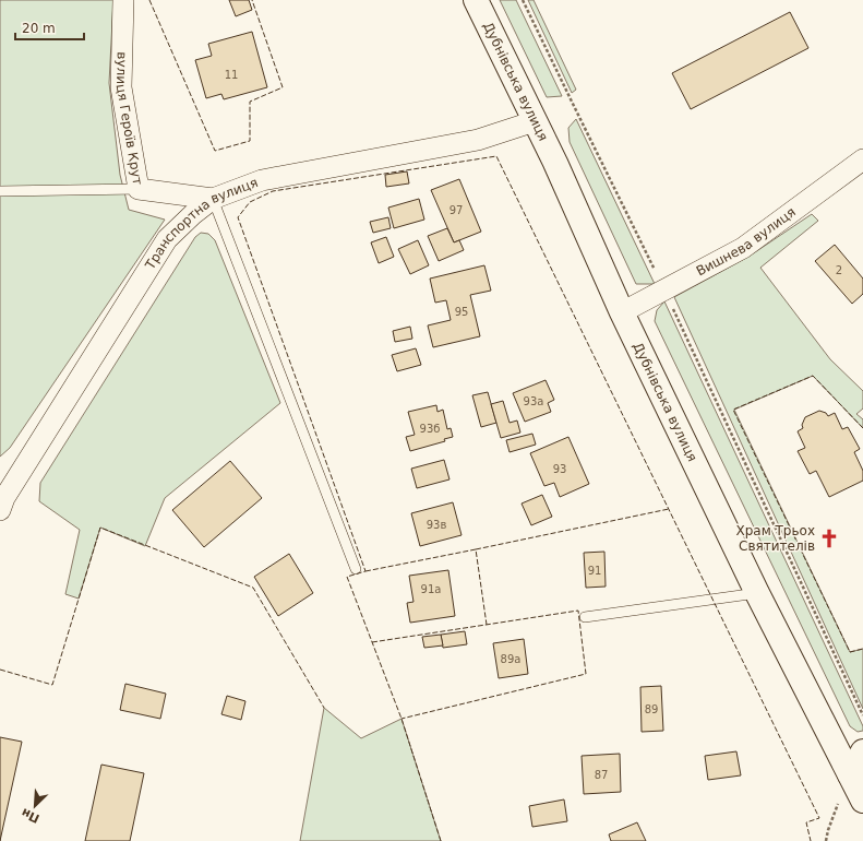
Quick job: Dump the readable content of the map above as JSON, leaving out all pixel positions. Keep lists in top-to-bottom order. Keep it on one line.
{"streets":{"main road":["Дубнівська вулиця"],"street":["вулиця Героїв Крут","Транспортна вулиця","Вишнева вулиця"]},"crossings":[["Дубнівська вулиця","Транспортна вулиця"],["Дубнівська вулиця","Вишнева вулиця"],["вулиця Героїв Крут","Транспортна вулиця"]],"places":{"church":["Храм Трьох Святителів"]},"house_numbers":["11","97","2","95","93а","93б","93","93в","91","91а","89а","89","87"],"scale_bar":"20 m","north":"bottom left"}
